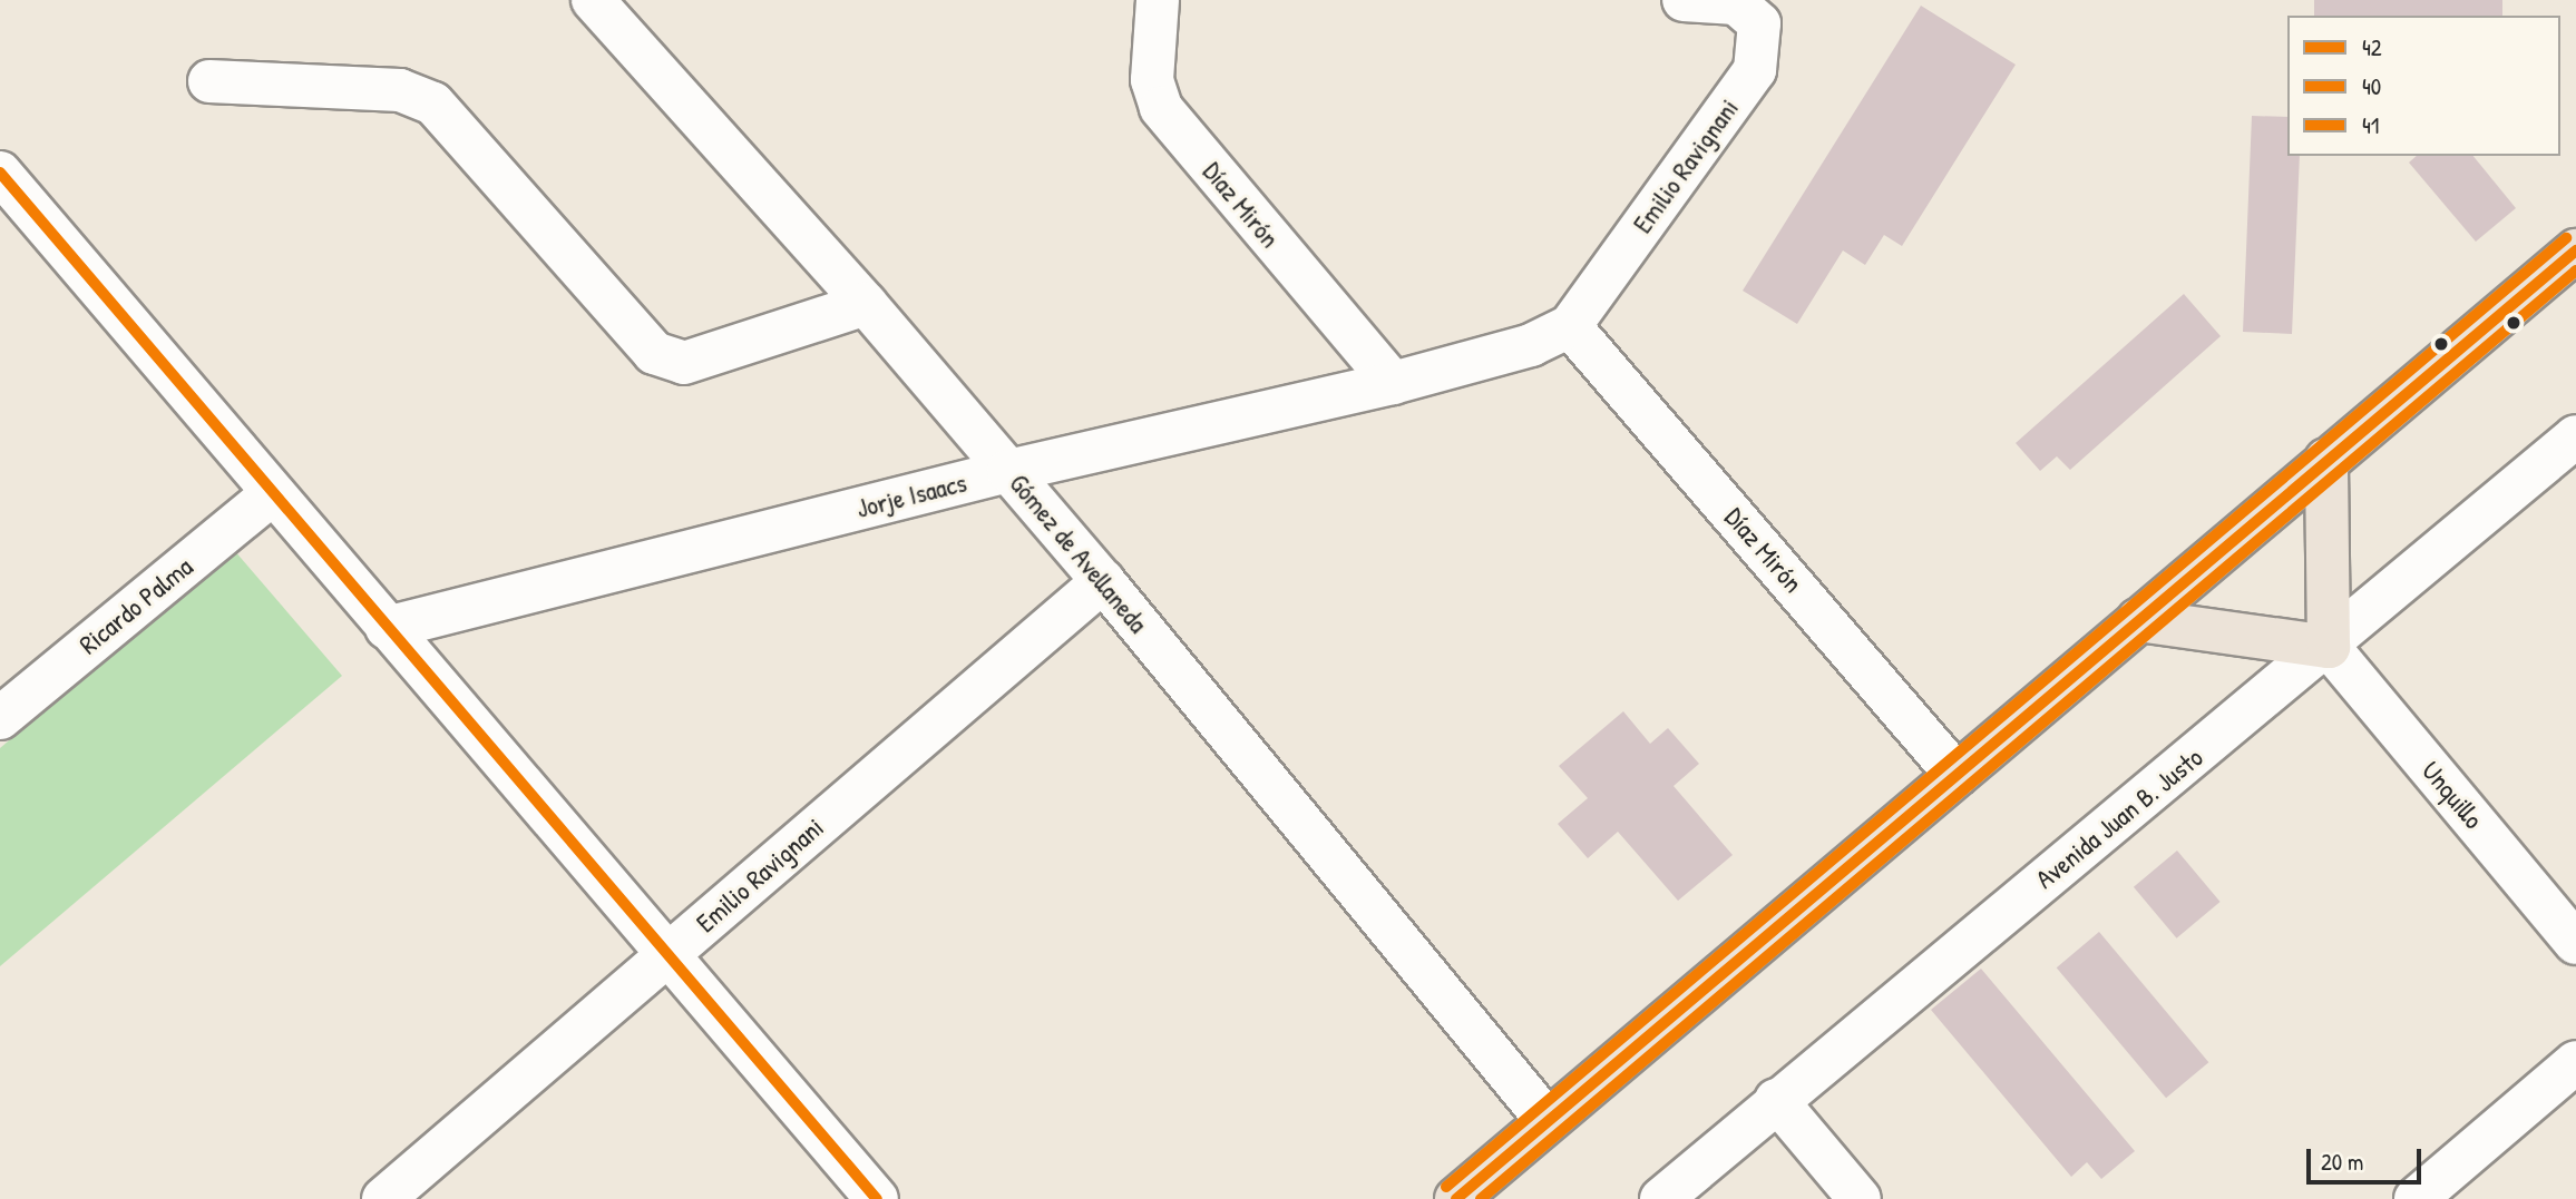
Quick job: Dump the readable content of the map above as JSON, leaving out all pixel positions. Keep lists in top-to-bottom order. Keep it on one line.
{"streets":{"street":["Emilio Ravignani","Díaz Mirón","Jorje Isaacs","Gómez de Avellaneda","Ricardo Palma","Unquillo","Avenida Juan B. Justo"]},"crossings":[["Emilio Ravignani","Díaz Mirón"],["Emilio Ravignani","Jorje Isaacs"],["Emilio Ravignani","Gómez de Avellaneda"],["Díaz Mirón","Jorje Isaacs"],["Jorje Isaacs","Gómez de Avellaneda"],["Unquillo","Avenida Juan B. Justo"]],"lines":["transit line 42","transit line 41","transit line 40"],"legend":["42","40","41"],"scale_bar":"20 m"}
